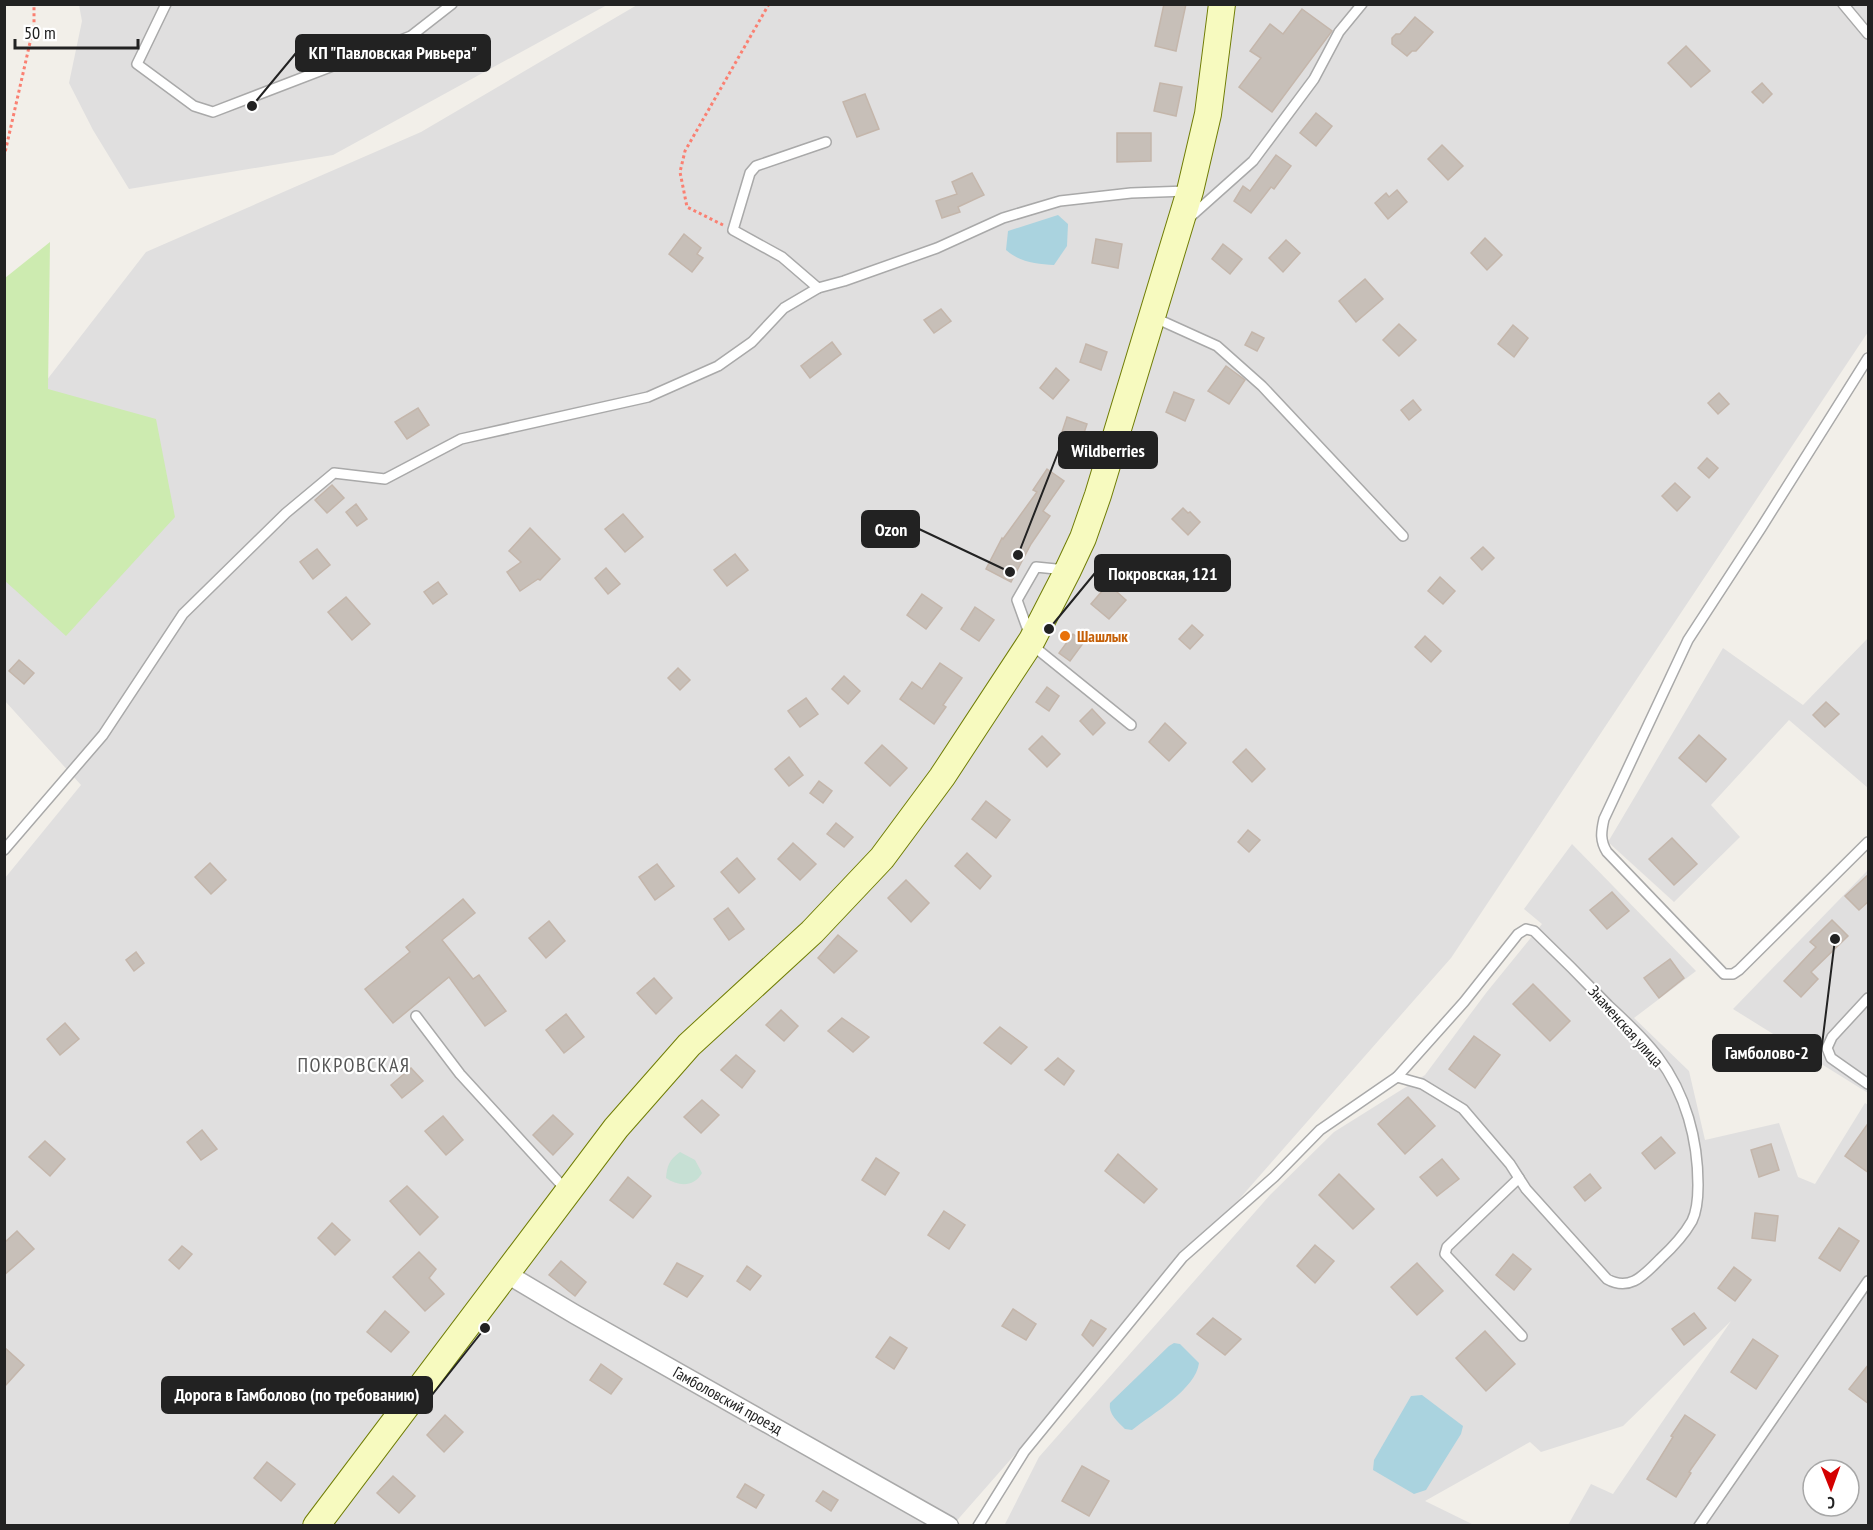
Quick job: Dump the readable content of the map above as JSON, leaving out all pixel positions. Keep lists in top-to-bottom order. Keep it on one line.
{"streets":{"street":["Гамболовский проезд"],"lane":["Знаменская улица"]},"districts":["ПОКРОВСКАЯ"],"places":["КП \"Павловская Ривьера\"","Wildberries","Ozon","Покровская, 121","Шашлык","Гамболово-2","Дорога в Гамболово (по требованию)"],"scale_bar":"50 m","north":"bottom"}
